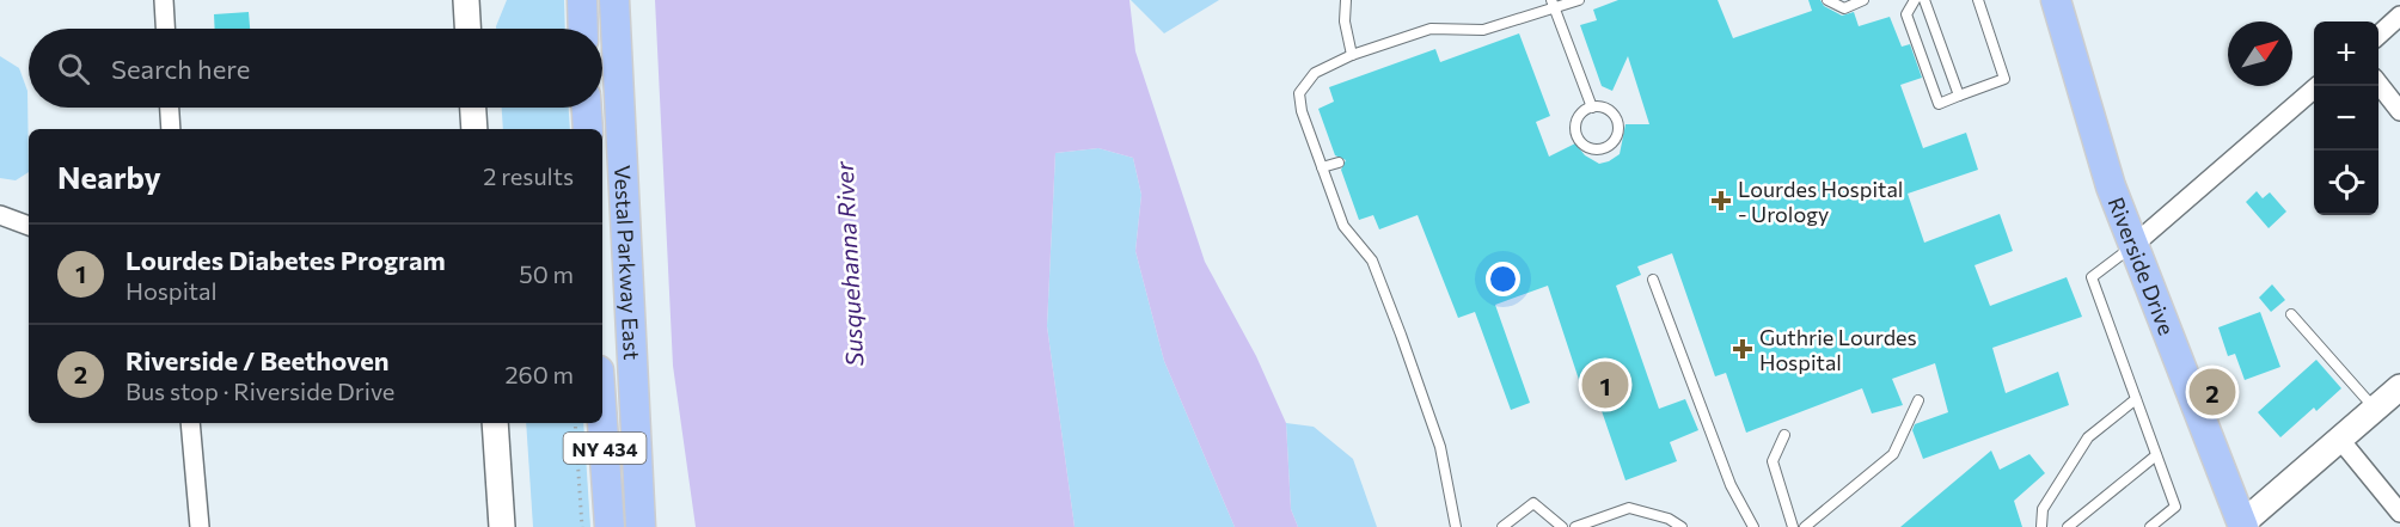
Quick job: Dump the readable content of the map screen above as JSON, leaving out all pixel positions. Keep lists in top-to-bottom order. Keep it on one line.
{"streets":{"main road":["Vestal Parkway East","Riverside Drive","NY 434"]},"water":["Susquehanna River"],"places":{"health":["Lourdes Hospital - Urology","Guthrie Lourdes Hospital"]},"north":"top right","page":{"map_buttons":["+","−"],"search":"Search here","heading":["Nearby","2 results"],"list":[{"mark":"1","name":"Lourdes Diabetes Program","note":"Hospital","value":"50 m"},{"mark":"2","name":"Riverside / Beethoven","note":"Bus stop · Riverside Drive","value":"260 m"}],"pins":["1","2"]}}
